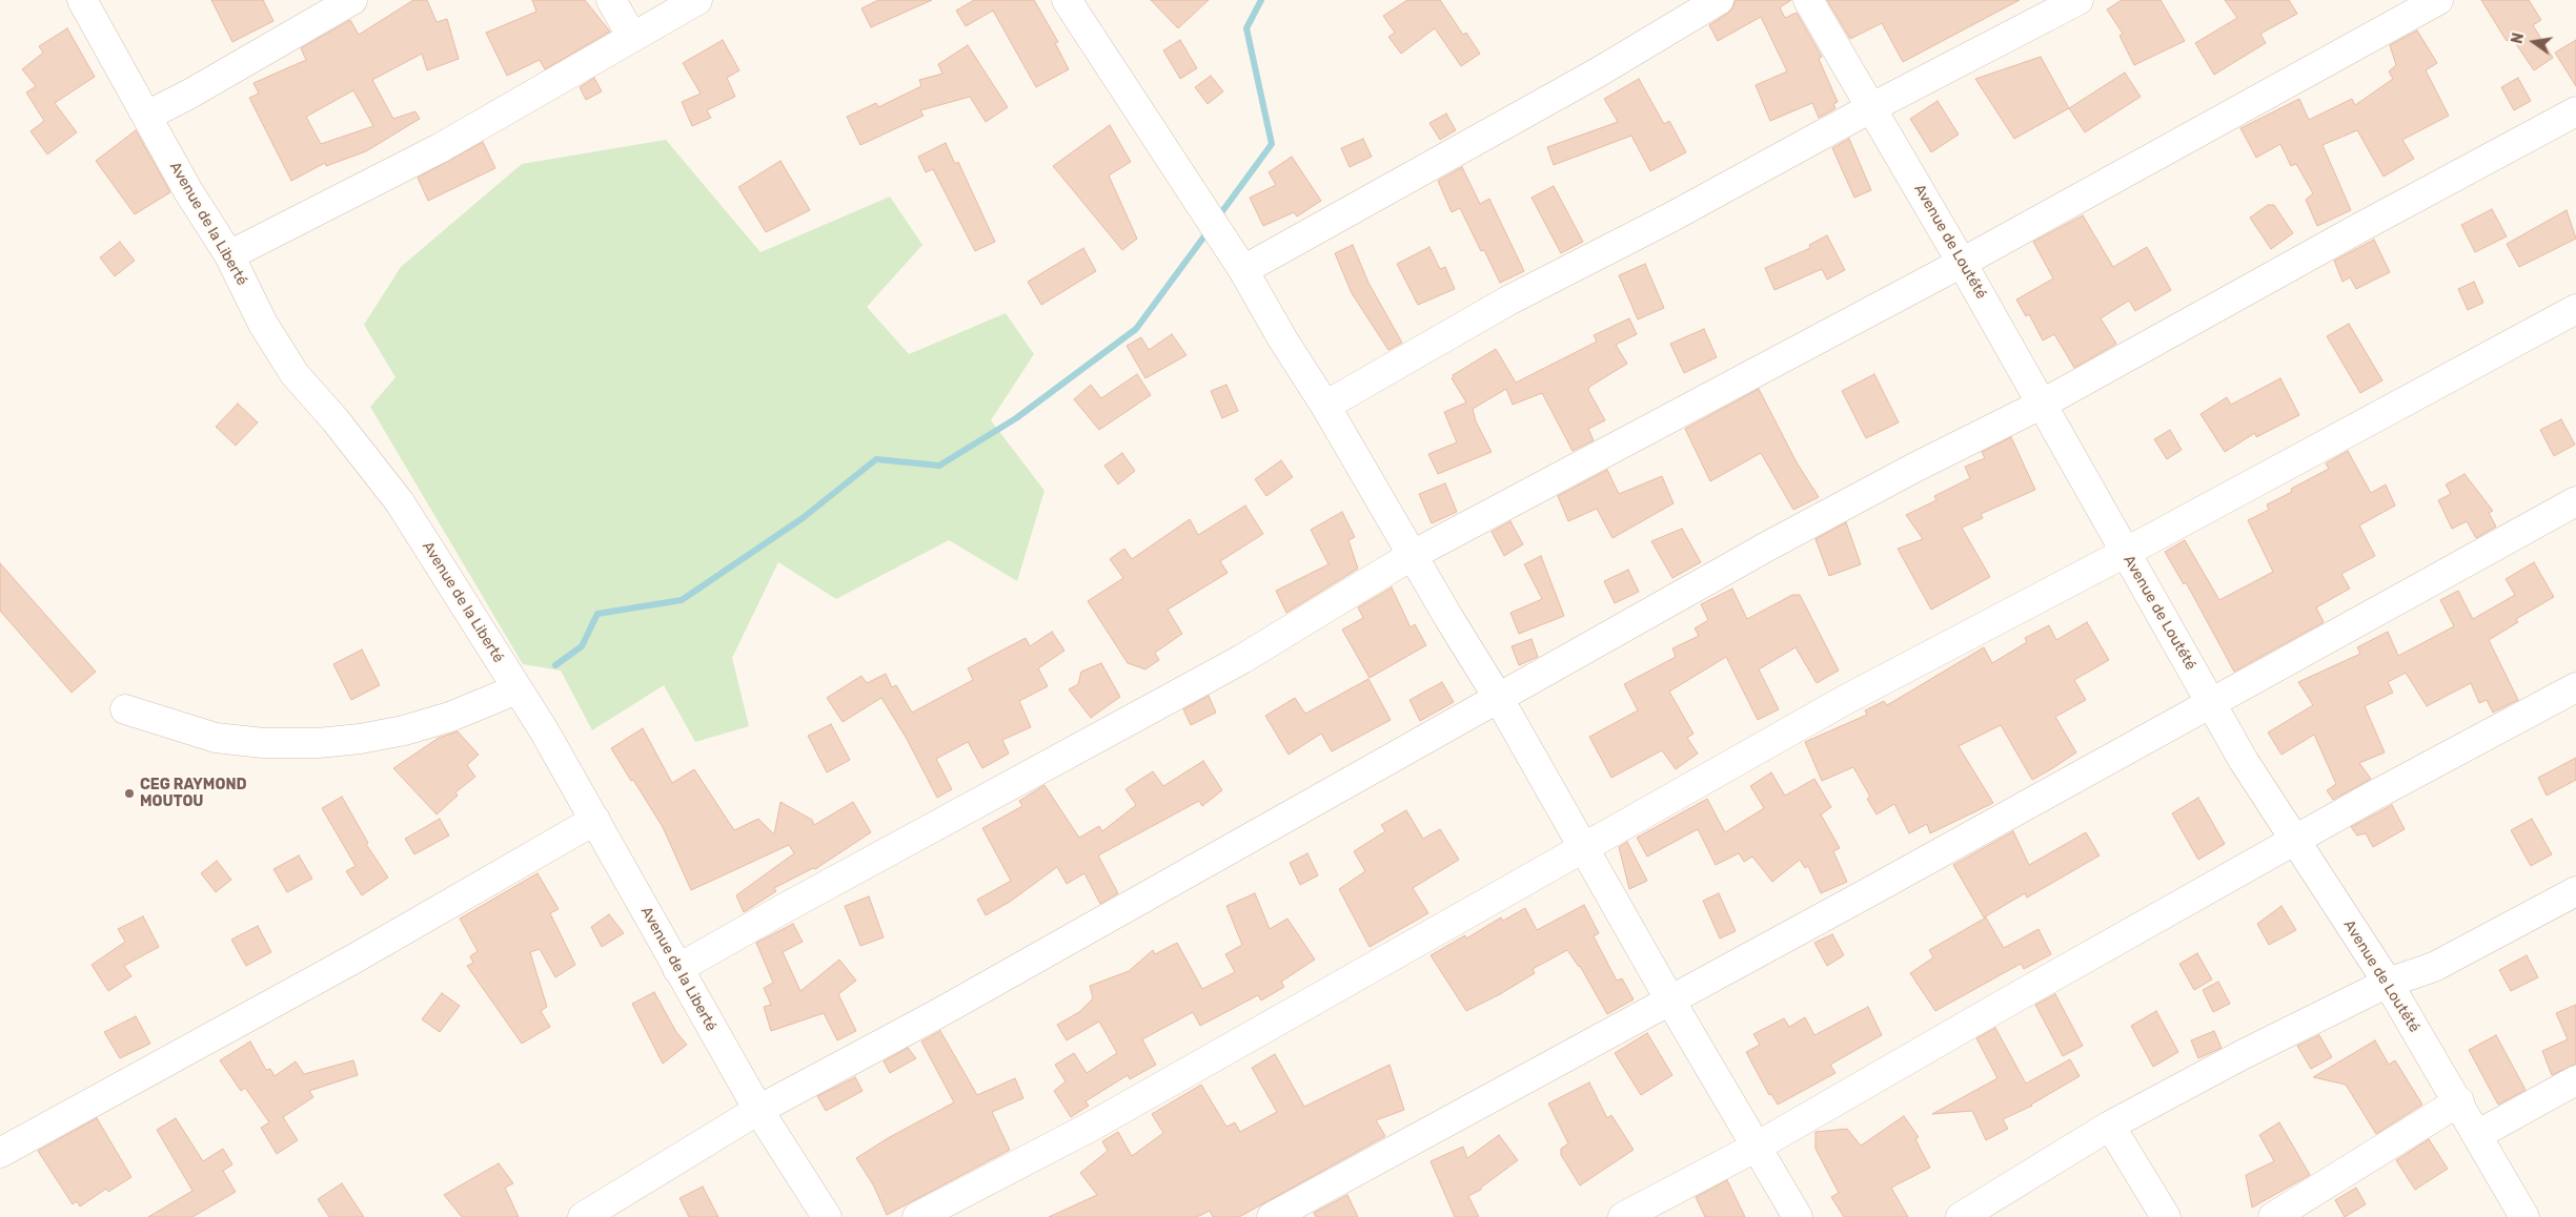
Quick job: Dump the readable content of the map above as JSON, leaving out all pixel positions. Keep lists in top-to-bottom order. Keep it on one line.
{"streets":{"street":["Avenue de la Liberté","Avenue de Loutété"]},"places":["CEG RAYMOND MOUTOU"],"north":"left"}
